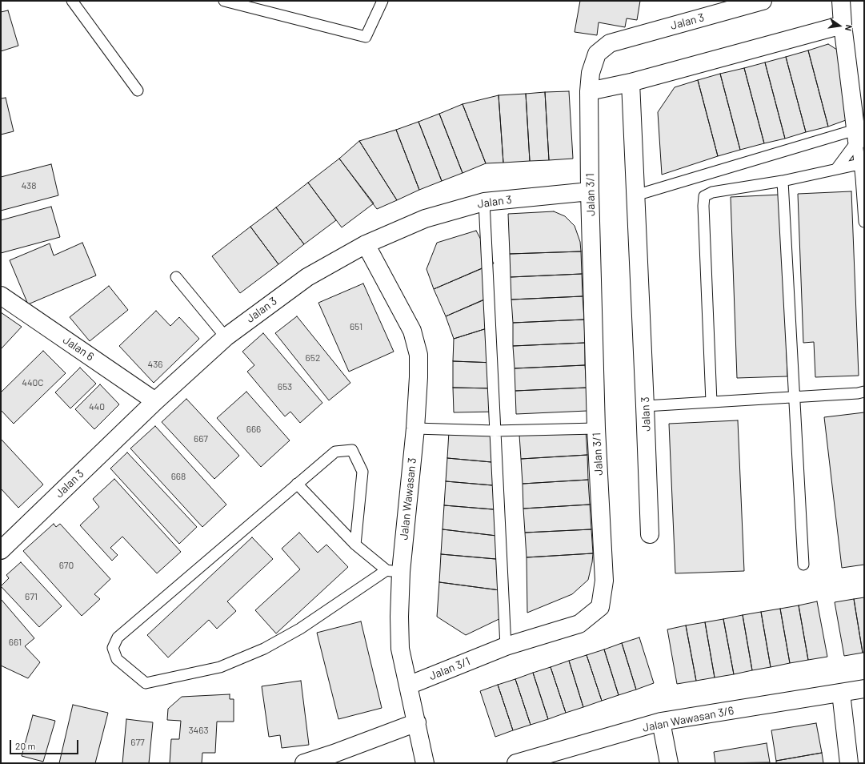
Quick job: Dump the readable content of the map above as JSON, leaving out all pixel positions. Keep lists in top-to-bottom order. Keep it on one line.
{"streets":{"street":["Jalan 3","Jalan 3/1","Jalan 6","Jalan Wawasan 3","Jalan Wawasan 3/6"]},"crossings":[["Jalan 3","Jalan 3/1"],["Jalan 3","Jalan 6"],["Jalan 3","Jalan Wawasan 3"],["Jalan 3/1","Jalan Wawasan 3"]],"house_numbers":["438","651","652","436","440C","653","440","666","667","668","670","671","661","3463","677"],"scale_bar":"20 m","north":"right"}
